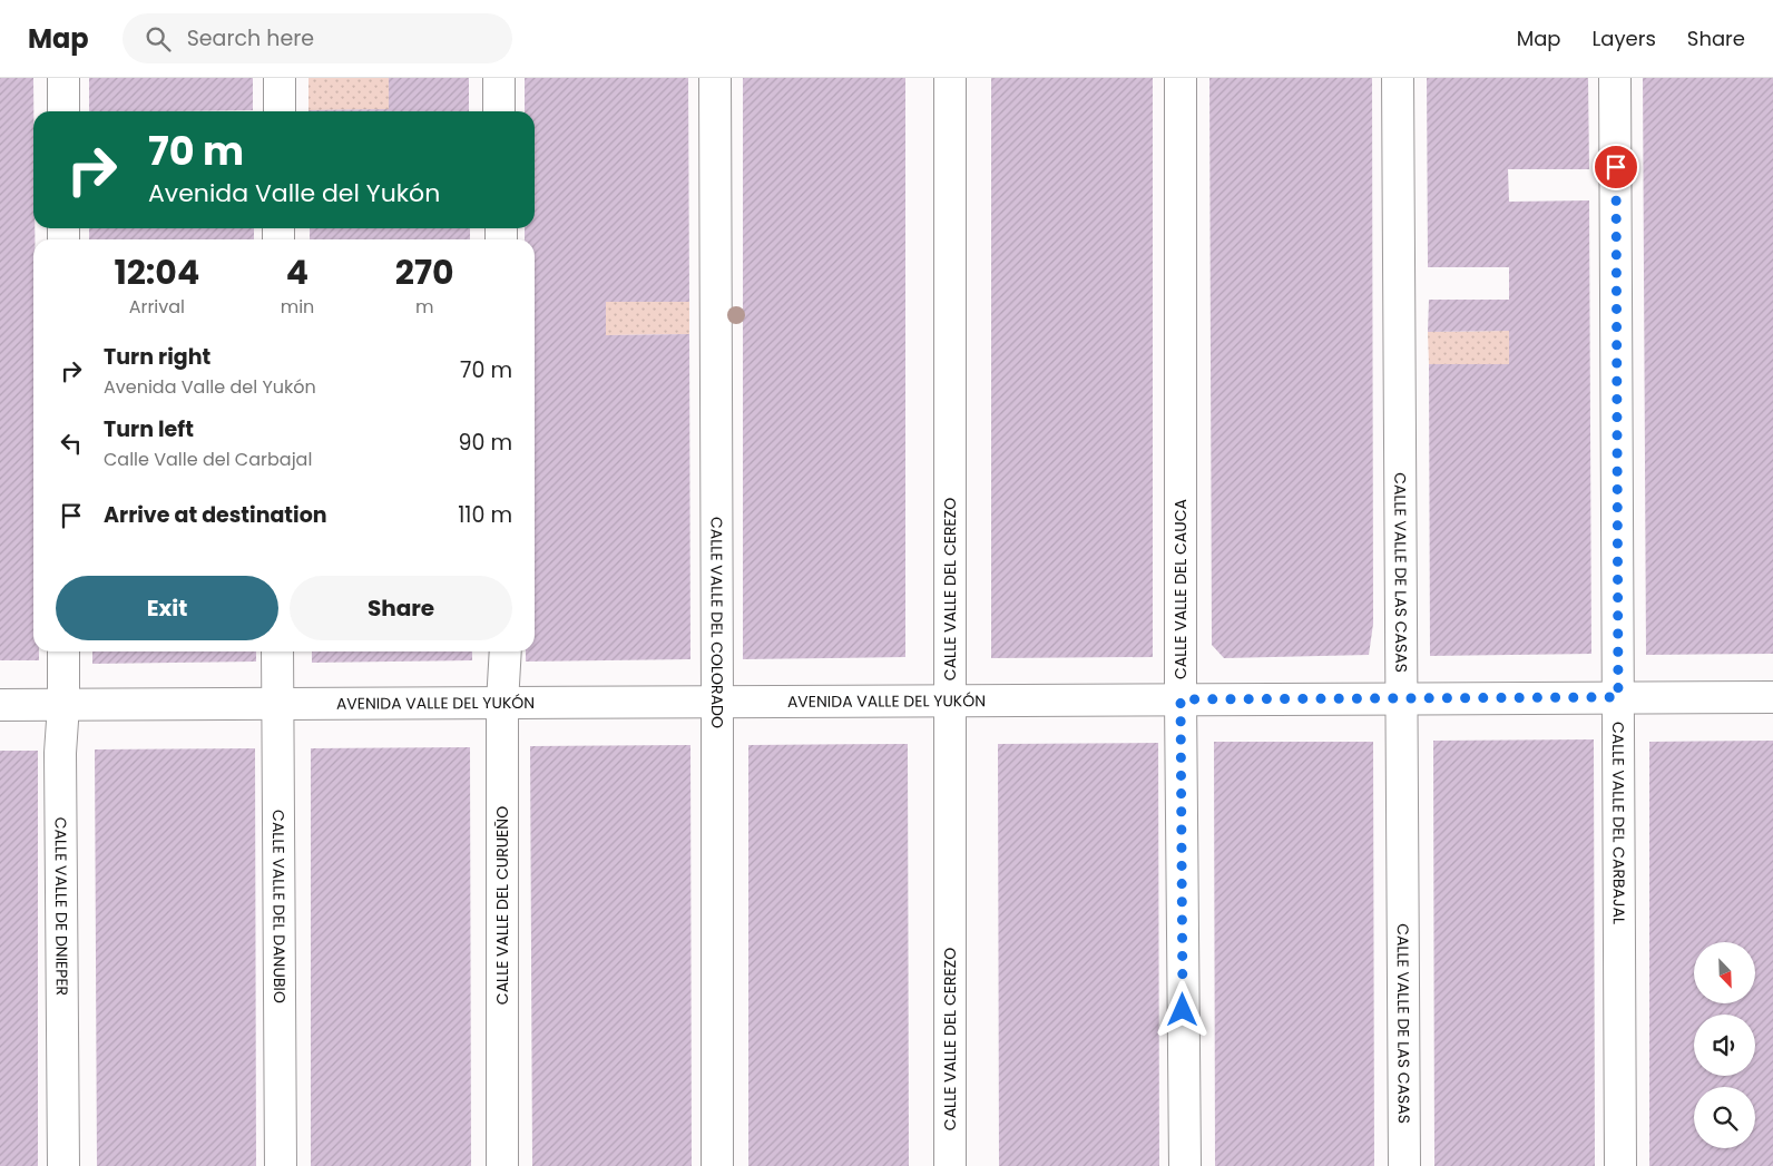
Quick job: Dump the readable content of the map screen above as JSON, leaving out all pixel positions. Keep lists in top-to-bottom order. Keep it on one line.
{"streets":{"street":["CALLE VALLE DE LAS CASAS","CALLE VALLE DEL CEREZO","CALLE VALLE DEL CAUCA","CALLE VALLE DEL COLORADO","AVENIDA VALLE DEL YUKÓN","CALLE VALLE DEL CARBAJAL","CALLE VALLE DE DNIEPER","CALLE VALLE DEL DANUBIO","CALLE VALLE DEL CURUEÑO"]},"crossings":[["CALLE VALLE DE LAS CASAS","AVENIDA VALLE DEL YUKÓN"],["CALLE VALLE DEL CEREZO","AVENIDA VALLE DEL YUKÓN"],["CALLE VALLE DEL CAUCA","AVENIDA VALLE DEL YUKÓN"],["CALLE VALLE DEL COLORADO","AVENIDA VALLE DEL YUKÓN"],["AVENIDA VALLE DEL YUKÓN","CALLE VALLE DEL CARBAJAL"],["AVENIDA VALLE DEL YUKÓN","CALLE VALLE DE DNIEPER"],["AVENIDA VALLE DEL YUKÓN","CALLE VALLE DEL DANUBIO"],["AVENIDA VALLE DEL YUKÓN","CALLE VALLE DEL CURUEÑO"]],"north":"bottom right","page":{"header":"Map","search":"Search here","nav":["Map","Layers","Share"],"turn":["70 m","Avenida Valle del Yukón"],"eta":["12:04","Arrival","4","min","270","m"],"list":[{"name":"Turn right","note":"Avenida Valle del Yukón","value":"70 m"},{"name":"Turn left","note":"Calle Valle del Carbajal","value":"90 m"},{"name":"Arrive at destination","value":"110 m"}],"buttons":["Exit","Share"]}}
